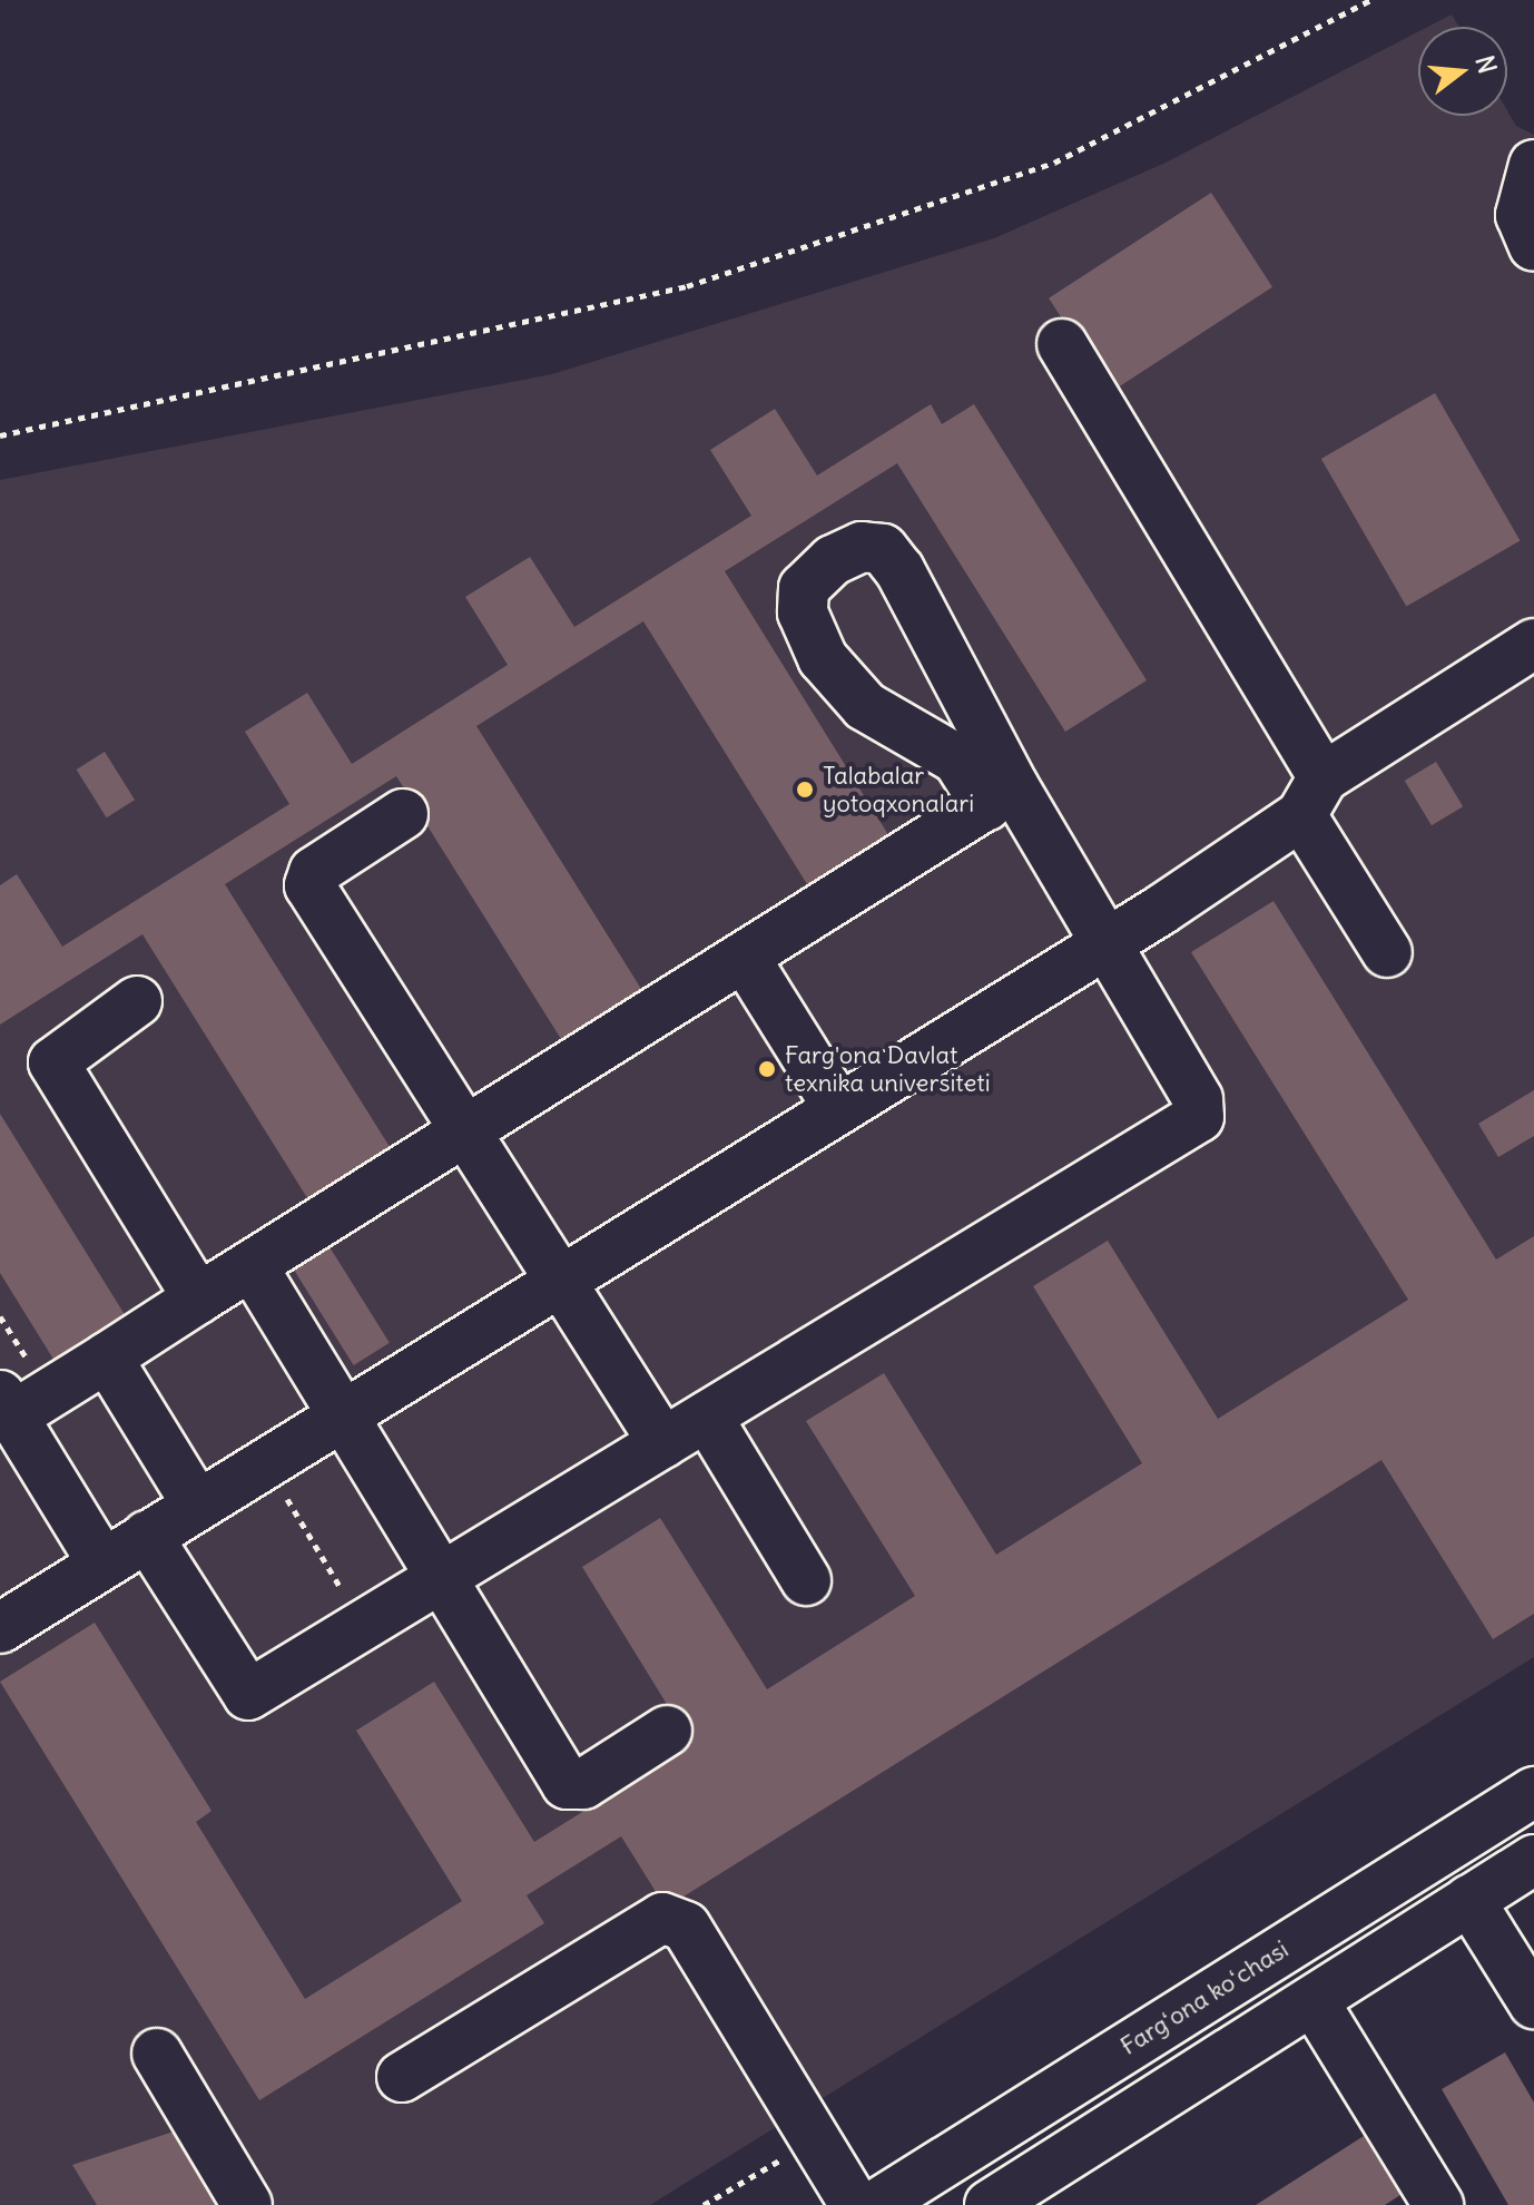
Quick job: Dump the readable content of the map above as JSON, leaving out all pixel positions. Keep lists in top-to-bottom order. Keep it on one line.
{"streets":{"main road":["Fargʻona koʻchasi"]},"places":["Talabalar yotoqxonalari","Farg'ona Davlat texnika universiteti"],"north":"right"}
